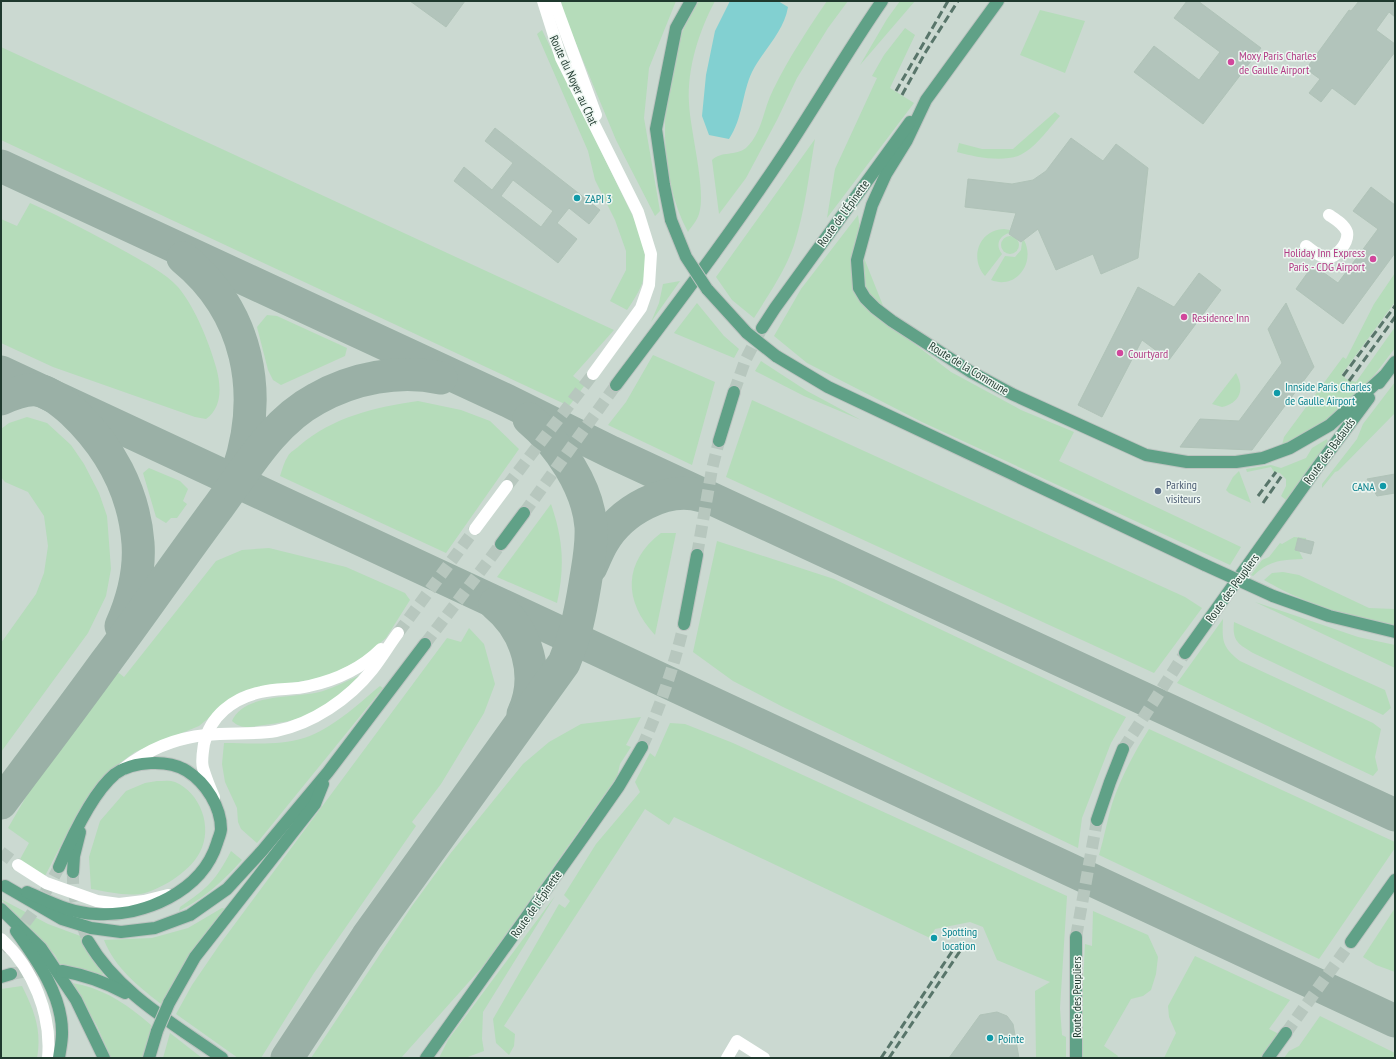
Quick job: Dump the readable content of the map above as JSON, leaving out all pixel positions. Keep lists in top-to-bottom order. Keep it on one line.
{"streets":{"main road":["Route de l'Épinette","Route de la Commune","Route des Badauds","Route des Peupliers"],"street":["Route du Noyer au Chat"]},"crossings":[["Route de l'Épinette","Route de la Commune"],["Route de la Commune","Route des Badauds"],["Route des Badauds","Route des Peupliers"]],"places":["Moxy Paris Charles de Gaulle Airport","ZAPI 3","Holiday Inn Express Paris - CDG Airport","Residence Inn","Courtyard","Innside Paris Charles de Gaulle Airport","CANA","Parking visiteurs","Spotting location","Pointe"]}
